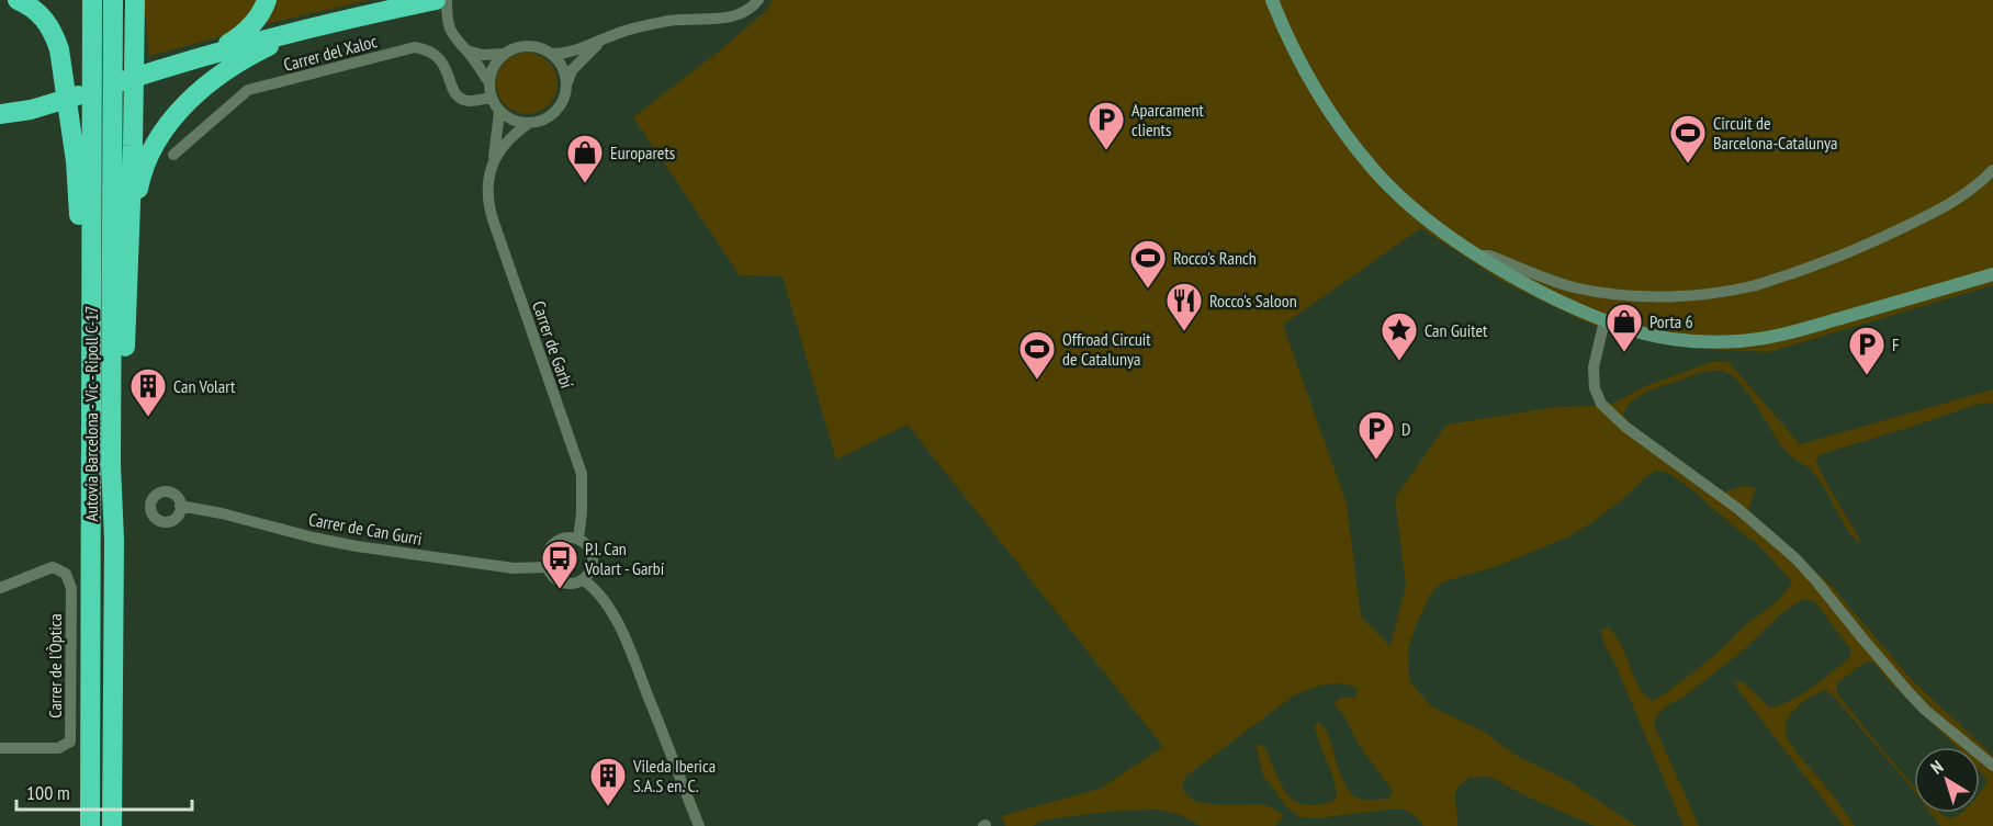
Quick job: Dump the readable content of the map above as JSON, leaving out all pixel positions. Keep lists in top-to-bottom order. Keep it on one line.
{"streets":{"highway":["Autovia Barcelona - Vic - Ripoll C-17"],"street":["Carrer del Xaloc","Carrer de Garbí","Carrer de Can Gurri","Carrer de l'Òptica"]},"crossings":[["Carrer del Xaloc","Carrer de Garbí"],["Carrer de Garbí","Carrer de Can Gurri"]],"places":{"parking":["Aparcament clients","F","D"],"sports":["Circuit de Barcelona-Catalunya","Rocco's Ranch","Offroad Circuit de Catalunya"],"shop":["Europarets","Porta 6"],"restaurant":["Rocco's Saloon"],"place":["Can Guitet"],"building":["Can Volart","Vileda Iberica S.A.S en. C."],"bus stop":["P.I. Can Volart - Garbí"]},"scale_bar":"100 m","north":"top left"}
